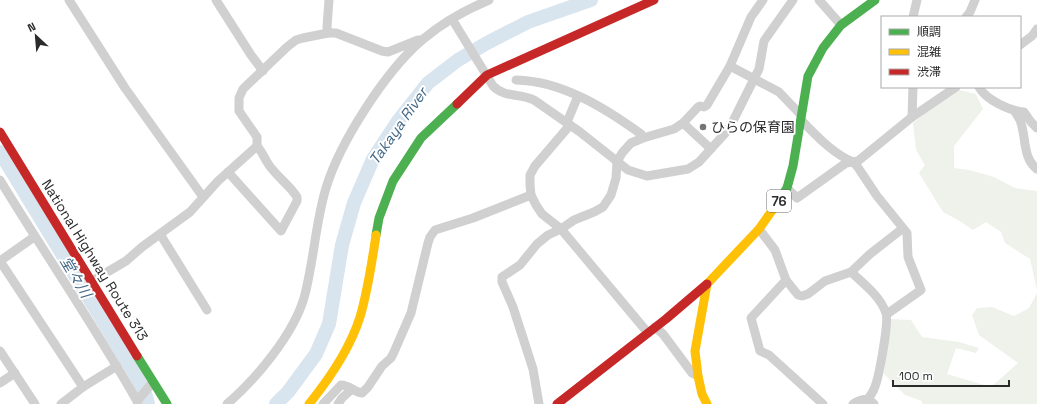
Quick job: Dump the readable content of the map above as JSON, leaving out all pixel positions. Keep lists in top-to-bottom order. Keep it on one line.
{"streets":{"main road":["76","National Highway Route 313"]},"water":["Takaya River","堂々川"],"places":["ひらの保育園"],"legend":["順調","混雑","渋滞"],"scale_bar":"100 m","north":"top left"}
